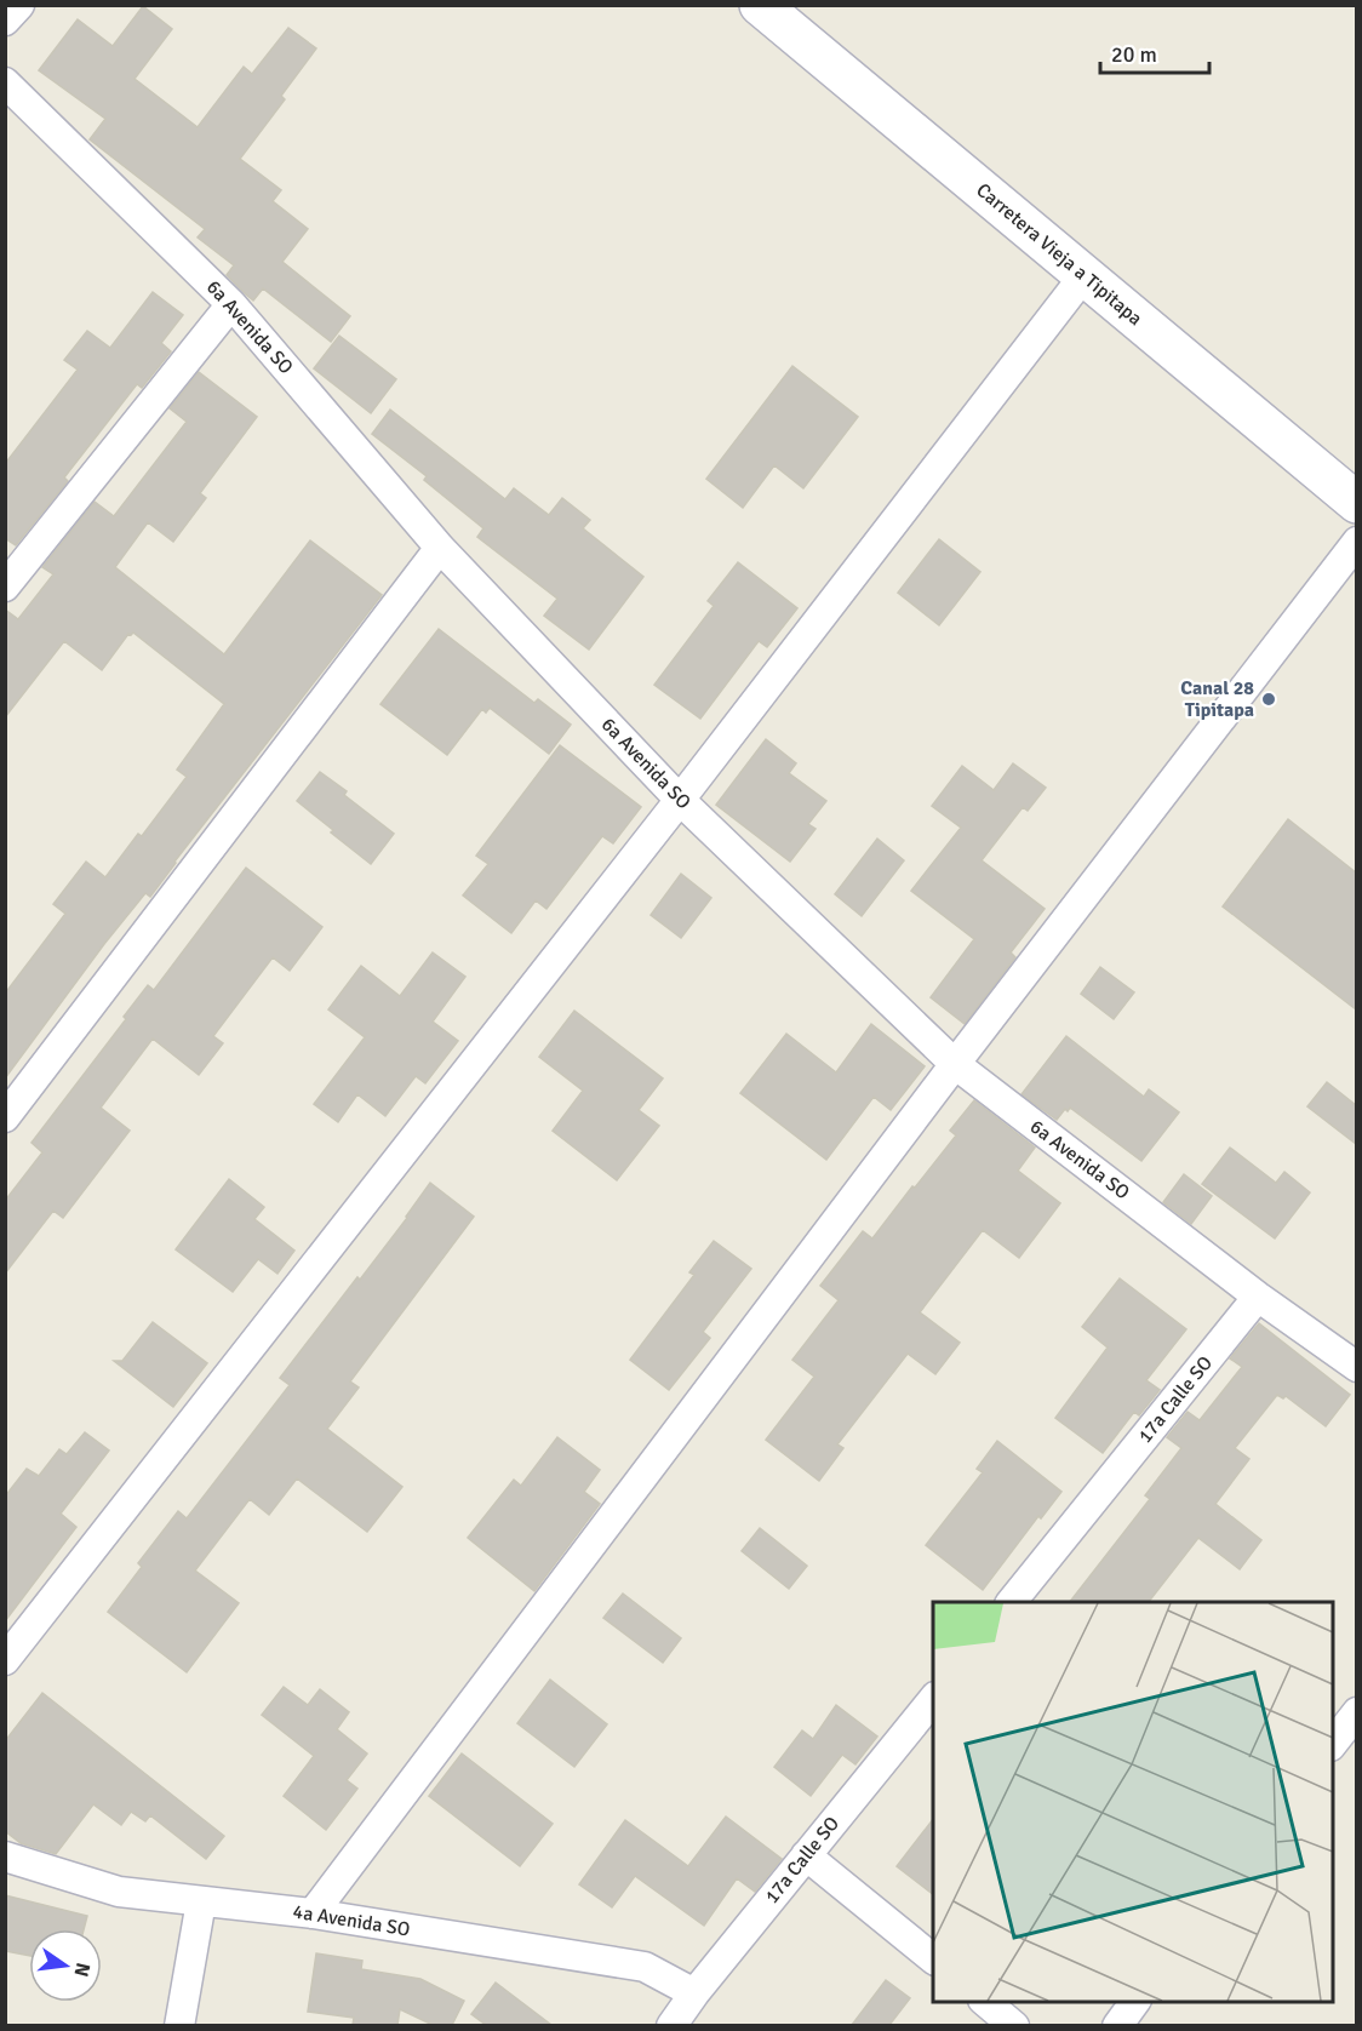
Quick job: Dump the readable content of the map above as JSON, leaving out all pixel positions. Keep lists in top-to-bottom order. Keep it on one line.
{"streets":{"main road":["Carretera Vieja a Tipitapa"],"street":["6a Avenida SO","17a Calle SO","4a Avenida SO"]},"crossings":[["6a Avenida SO","17a Calle SO"],["17a Calle SO","4a Avenida SO"]],"places":["Canal 28 Tipitapa"],"scale_bar":"20 m","north":"right"}
